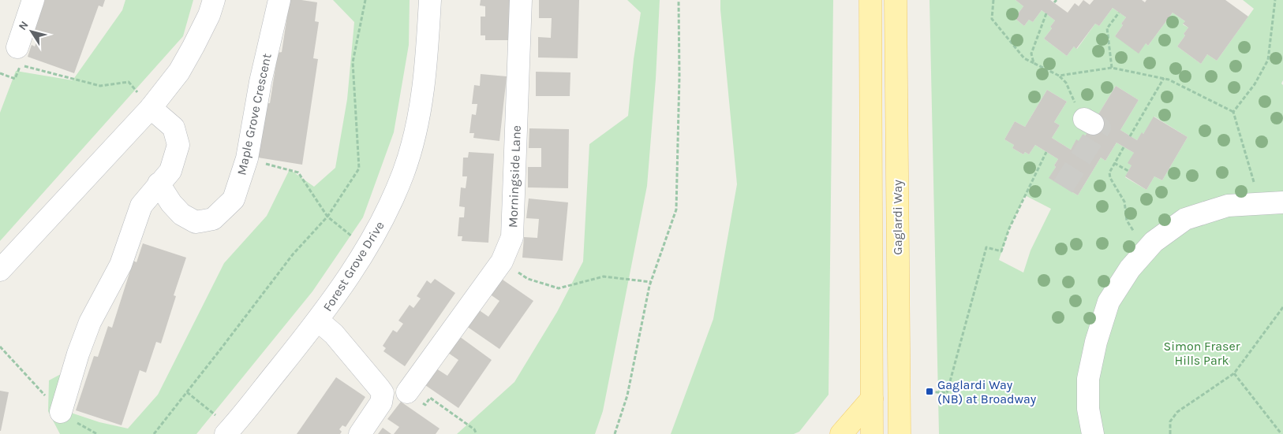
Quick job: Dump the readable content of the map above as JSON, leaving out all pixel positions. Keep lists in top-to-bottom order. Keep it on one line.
{"streets":{"main road":["Gaglardi Way"],"street":["Maple Grove Crescent","Morningside Lane","Forest Grove Drive"]},"parks":["Simon Fraser Hills Park"],"places":{"transit":["Gaglardi Way (NB) at Broadway"]},"north":"top left"}
